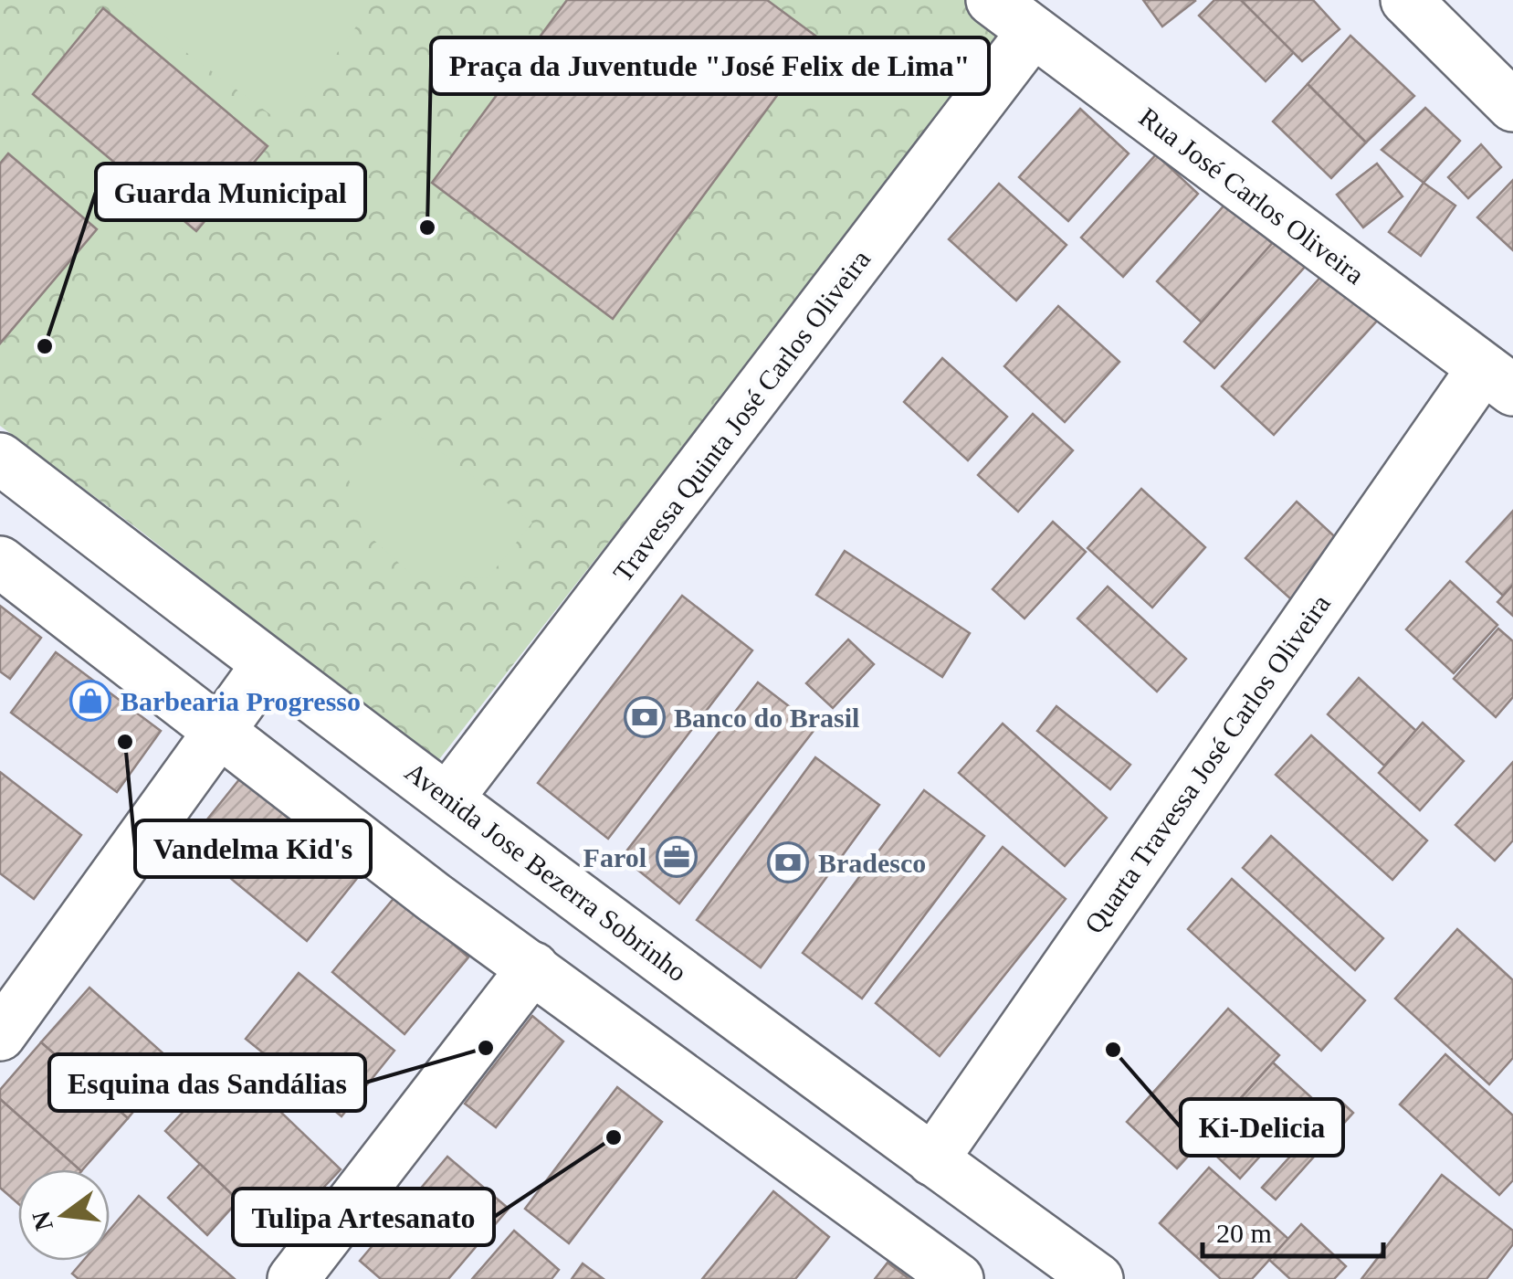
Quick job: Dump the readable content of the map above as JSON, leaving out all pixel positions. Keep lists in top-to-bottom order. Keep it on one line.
{"streets":{"street":["Rua José Carlos Oliveira","Travessa Quinta José Carlos Oliveira","Quarta Travessa José Carlos Oliveira","Avenida Jose Bezerra Sobrinho"]},"crossings":[["Rua José Carlos Oliveira","Travessa Quinta José Carlos Oliveira"],["Rua José Carlos Oliveira","Quarta Travessa José Carlos Oliveira"],["Travessa Quinta José Carlos Oliveira","Avenida Jose Bezerra Sobrinho"],["Quarta Travessa José Carlos Oliveira","Avenida Jose Bezerra Sobrinho"]],"places":{"other":["Praça da Juventude \"José Felix de Lima\"","Guarda Municipal","Vandelma Kid's","Esquina das Sandálias","Ki-Delicia","Tulipa Artesanato"],"shop":["Barbearia Progresso"],"bank":["Banco do Brasil","Bradesco"],"office":["Farol"]},"scale_bar":"20 m","north":"left"}
